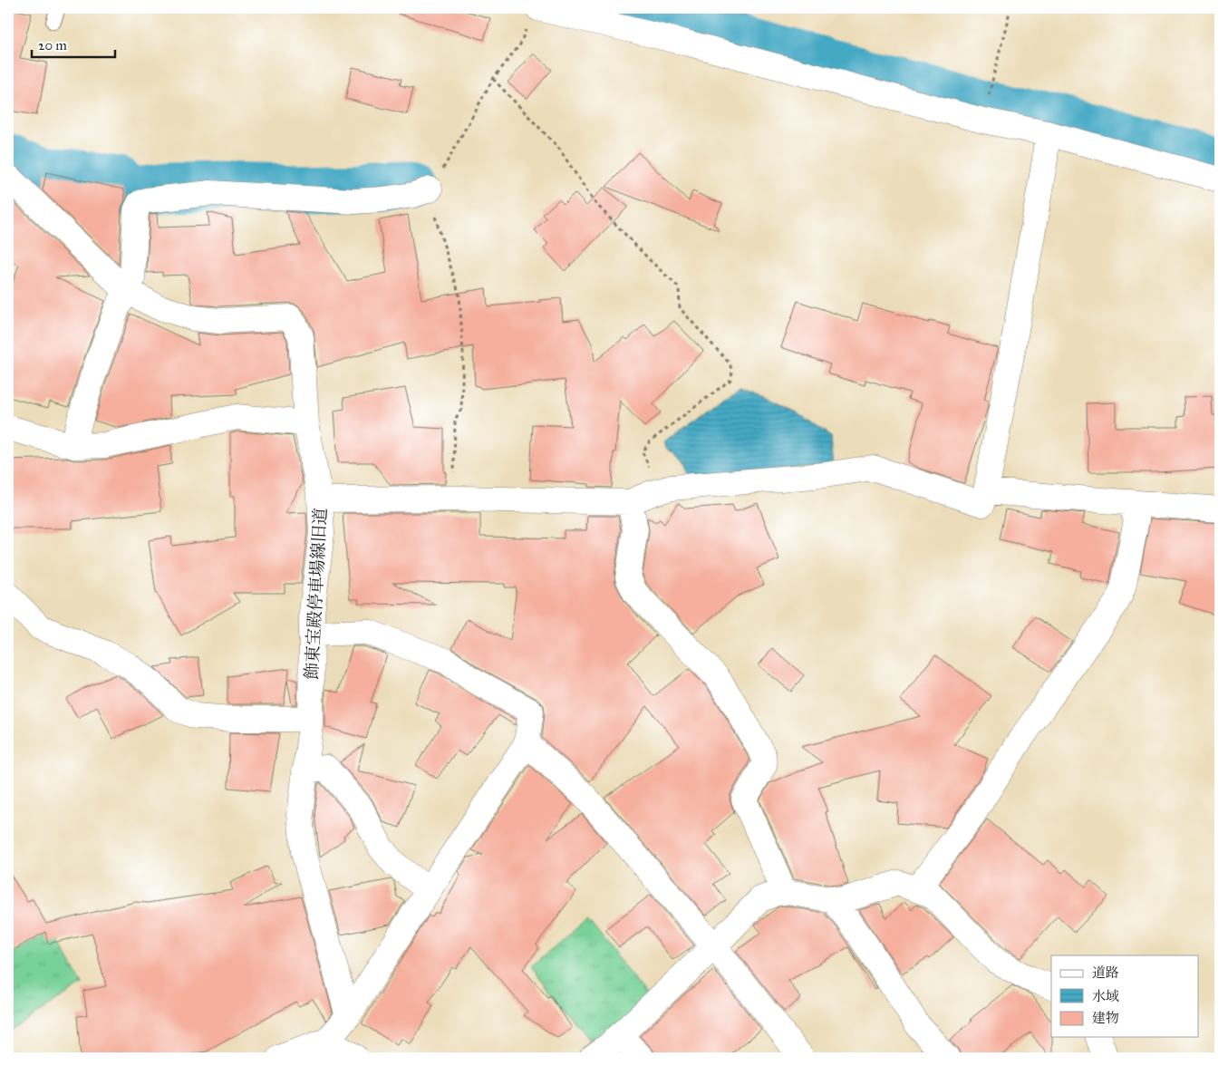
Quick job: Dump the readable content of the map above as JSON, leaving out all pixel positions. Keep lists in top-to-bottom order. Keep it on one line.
{"streets":{"street":["飾東宝殿停車場線旧道"]},"legend":["道路","水域","建物"],"scale_bar":"20 m"}
